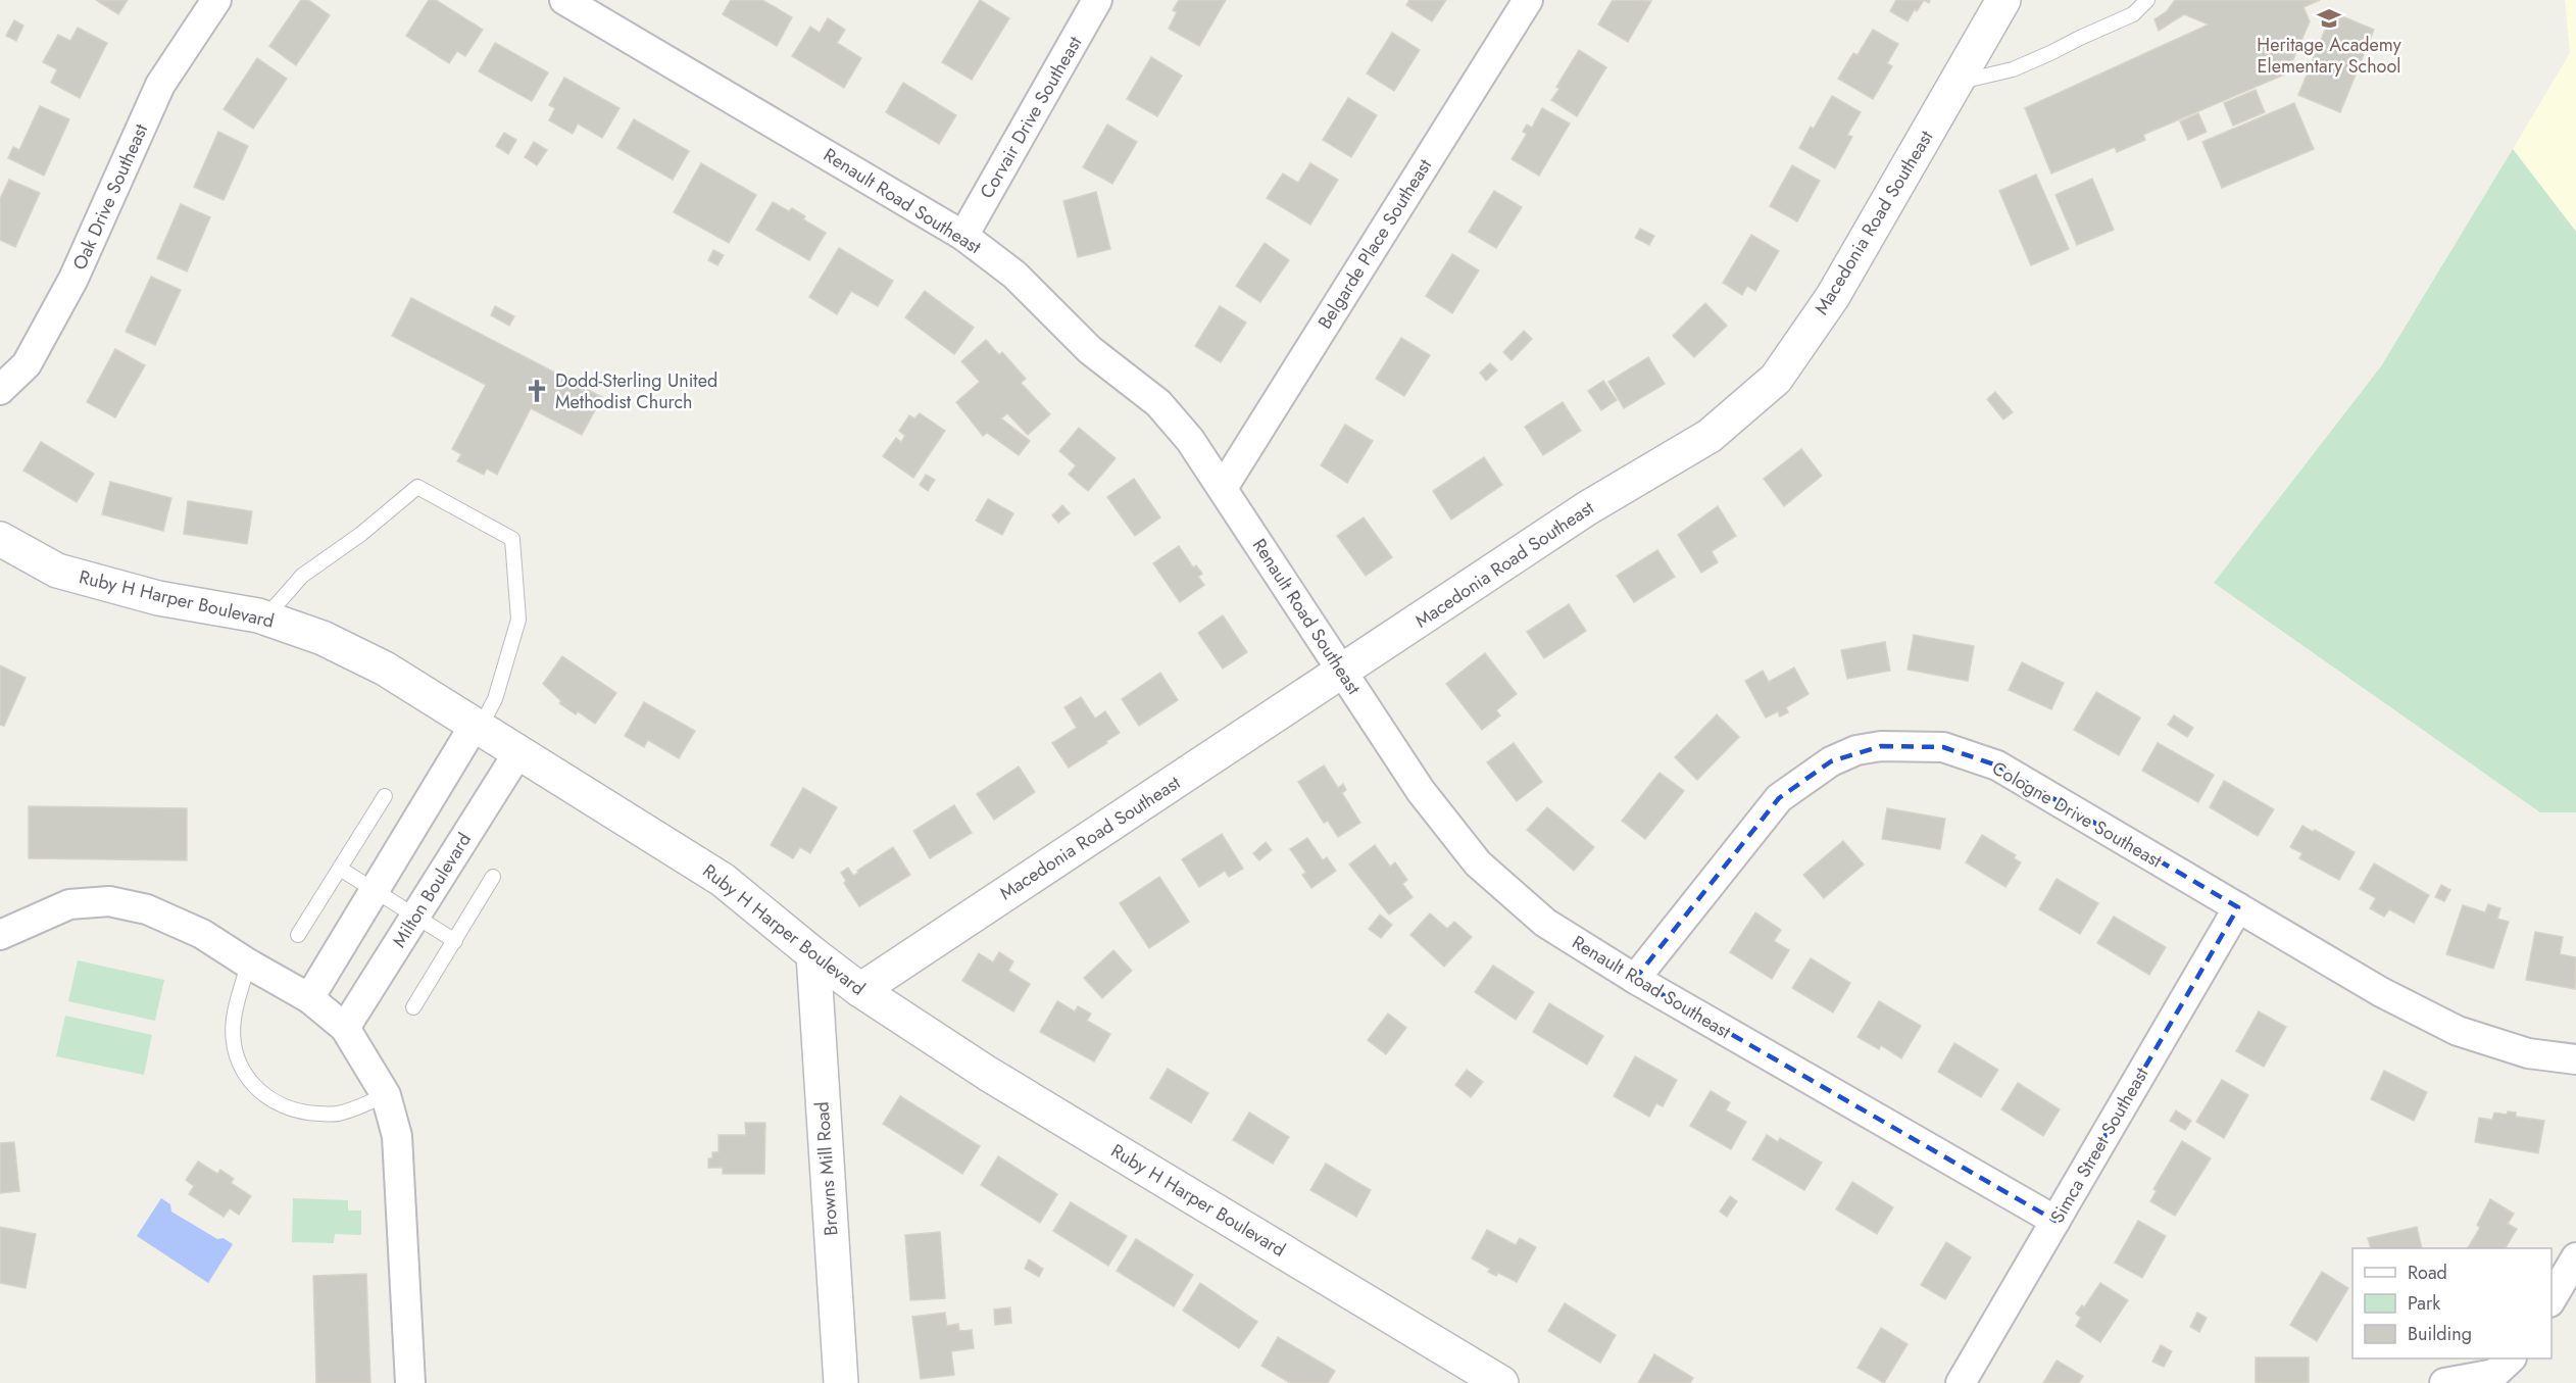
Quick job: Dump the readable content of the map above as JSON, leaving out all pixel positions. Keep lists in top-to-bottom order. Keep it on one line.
{"streets":{"street":["Corvair Drive Southeast","Oak Drive Southeast","Renault Road Southeast","Macedonia Road Southeast","Belgarde Place Southeast","Ruby H Harper Boulevard","Cologne Drive Southeast","Milton Boulevard","Simca Street Southeast","Browns Mill Road"]},"crossings":[["Corvair Drive Southeast","Renault Road Southeast"],["Renault Road Southeast","Macedonia Road Southeast"],["Renault Road Southeast","Belgarde Place Southeast"],["Renault Road Southeast","Cologne Drive Southeast"],["Renault Road Southeast","Simca Street Southeast"],["Macedonia Road Southeast","Ruby H Harper Boulevard"],["Ruby H Harper Boulevard","Milton Boulevard"],["Ruby H Harper Boulevard","Browns Mill Road"],["Cologne Drive Southeast","Simca Street Southeast"]],"places":{"school or university":["Heritage Academy Elementary School"],"church":["Dodd-Sterling United Methodist Church"]},"legend":["Road","Park","Building"]}
